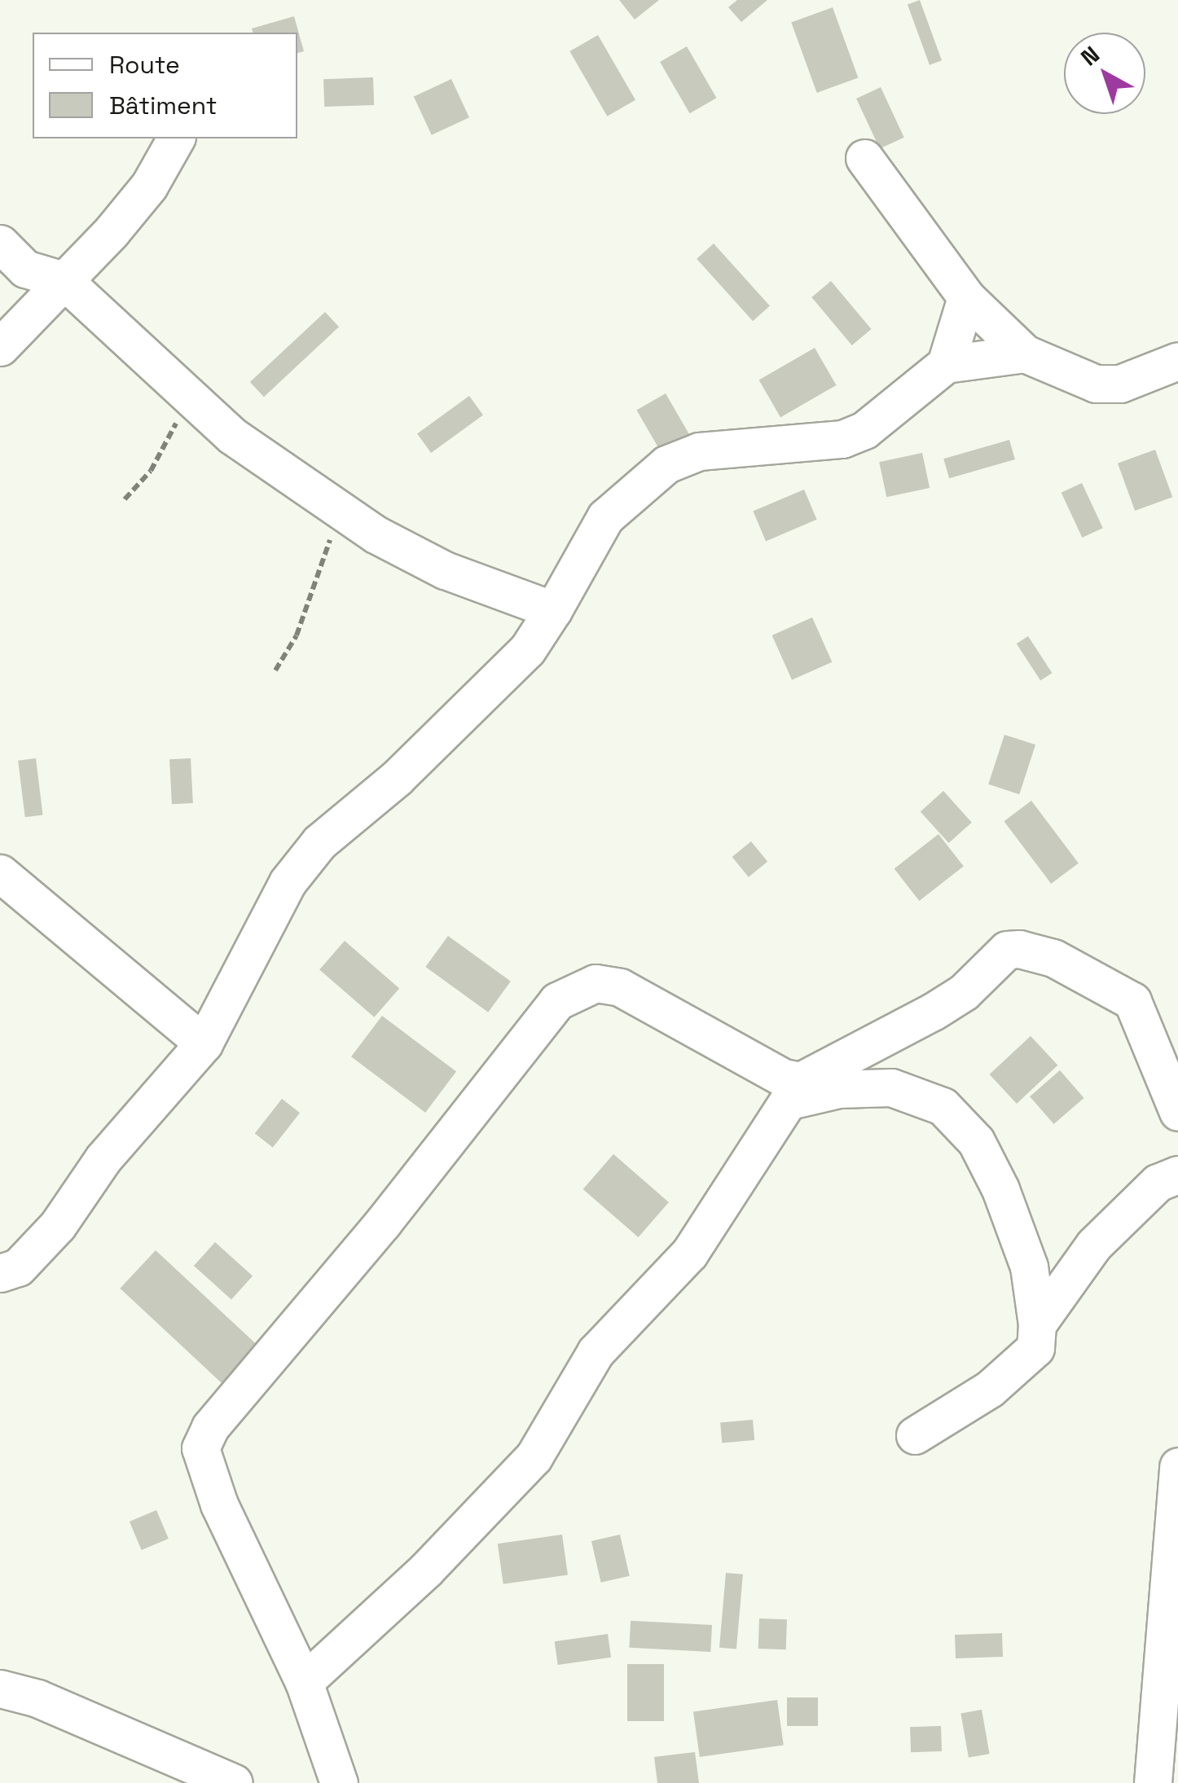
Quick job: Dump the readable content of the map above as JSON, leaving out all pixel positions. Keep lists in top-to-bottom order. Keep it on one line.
{"legend":["Route","Bâtiment"],"north":"top left"}
